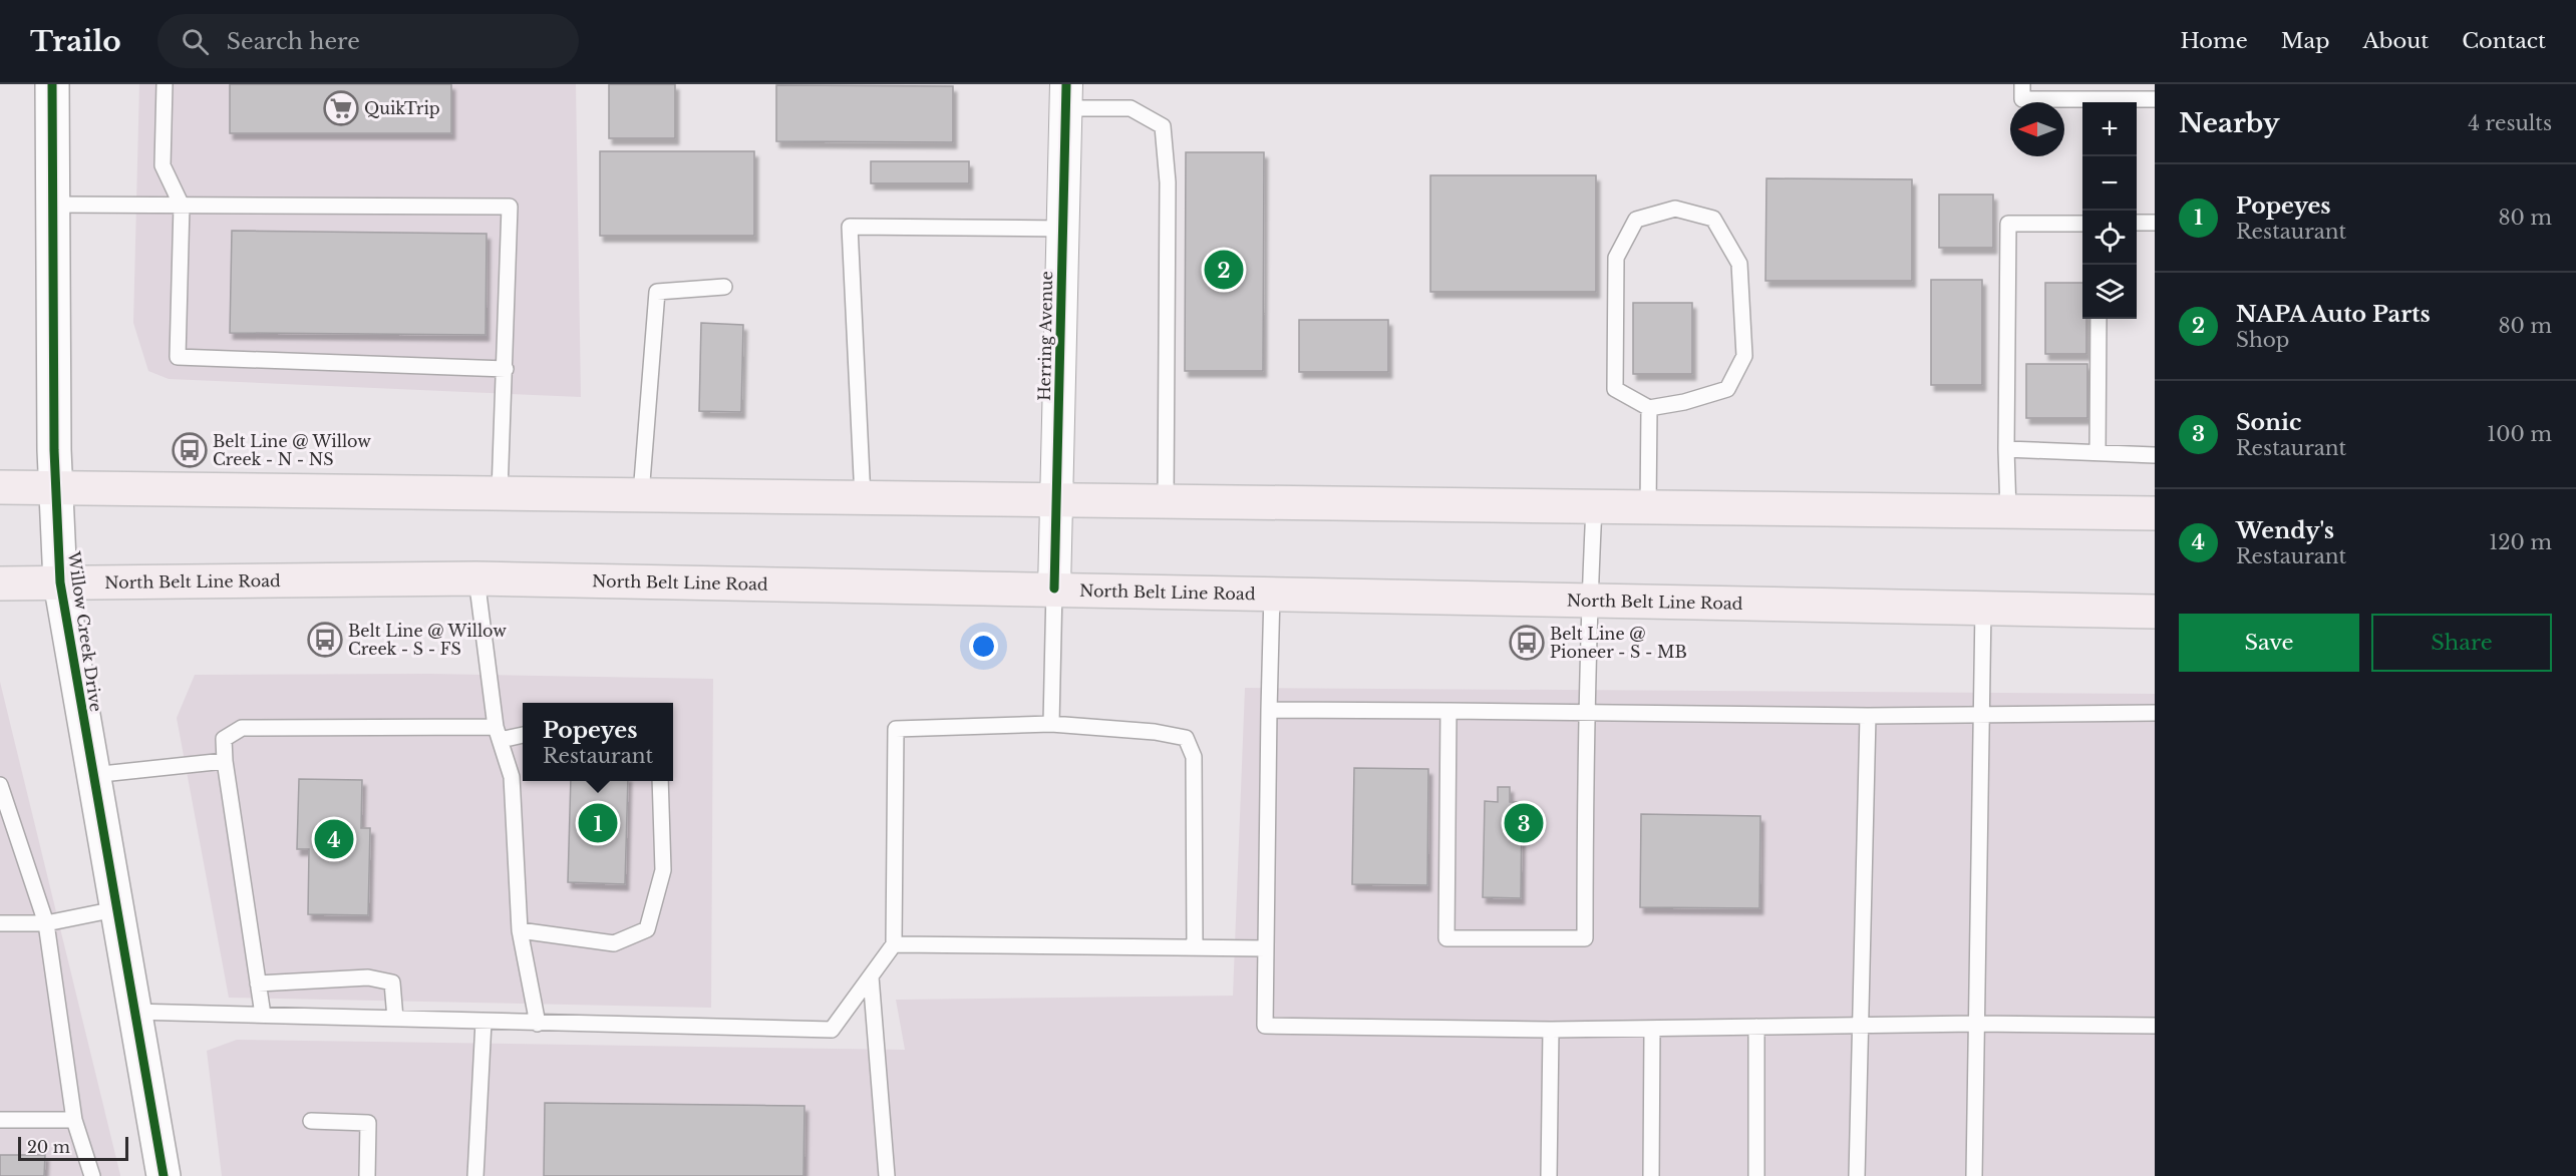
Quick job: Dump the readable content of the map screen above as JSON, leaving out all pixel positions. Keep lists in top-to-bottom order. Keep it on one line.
{"streets":{"main road":["North Belt Line Road"],"street":["Herring Avenue","Willow Creek Drive"]},"crossings":[["Herring Avenue","North Belt Line Road"],["North Belt Line Road","Willow Creek Drive"]],"places":{"supermarket":["QuikTrip"],"bus stop":["Belt Line @ Willow Creek - N - NS","Belt Line @ Willow Creek - S - FS","Belt Line @ Pioneer - S - MB"]},"scale_bar":"20 m","north":"left","page":{"header":"Trailo","search":"Search here","nav":["Home","Map","About","Contact"],"heading":["Nearby","4 results"],"map_buttons":["+","−"],"list":[{"mark":"1","name":"Popeyes","note":"Restaurant","value":"80 m"},{"mark":"2","name":"NAPA Auto Parts","note":"Shop","value":"80 m"},{"mark":"3","name":"Sonic","note":"Restaurant","value":"100 m"},{"mark":"4","name":"Wendy's","note":"Restaurant","value":"120 m"}],"pins":["2","1","3","4"],"buttons":["Save","Share"],"popup":["Popeyes","Restaurant"],"scale":"20 m"}}
